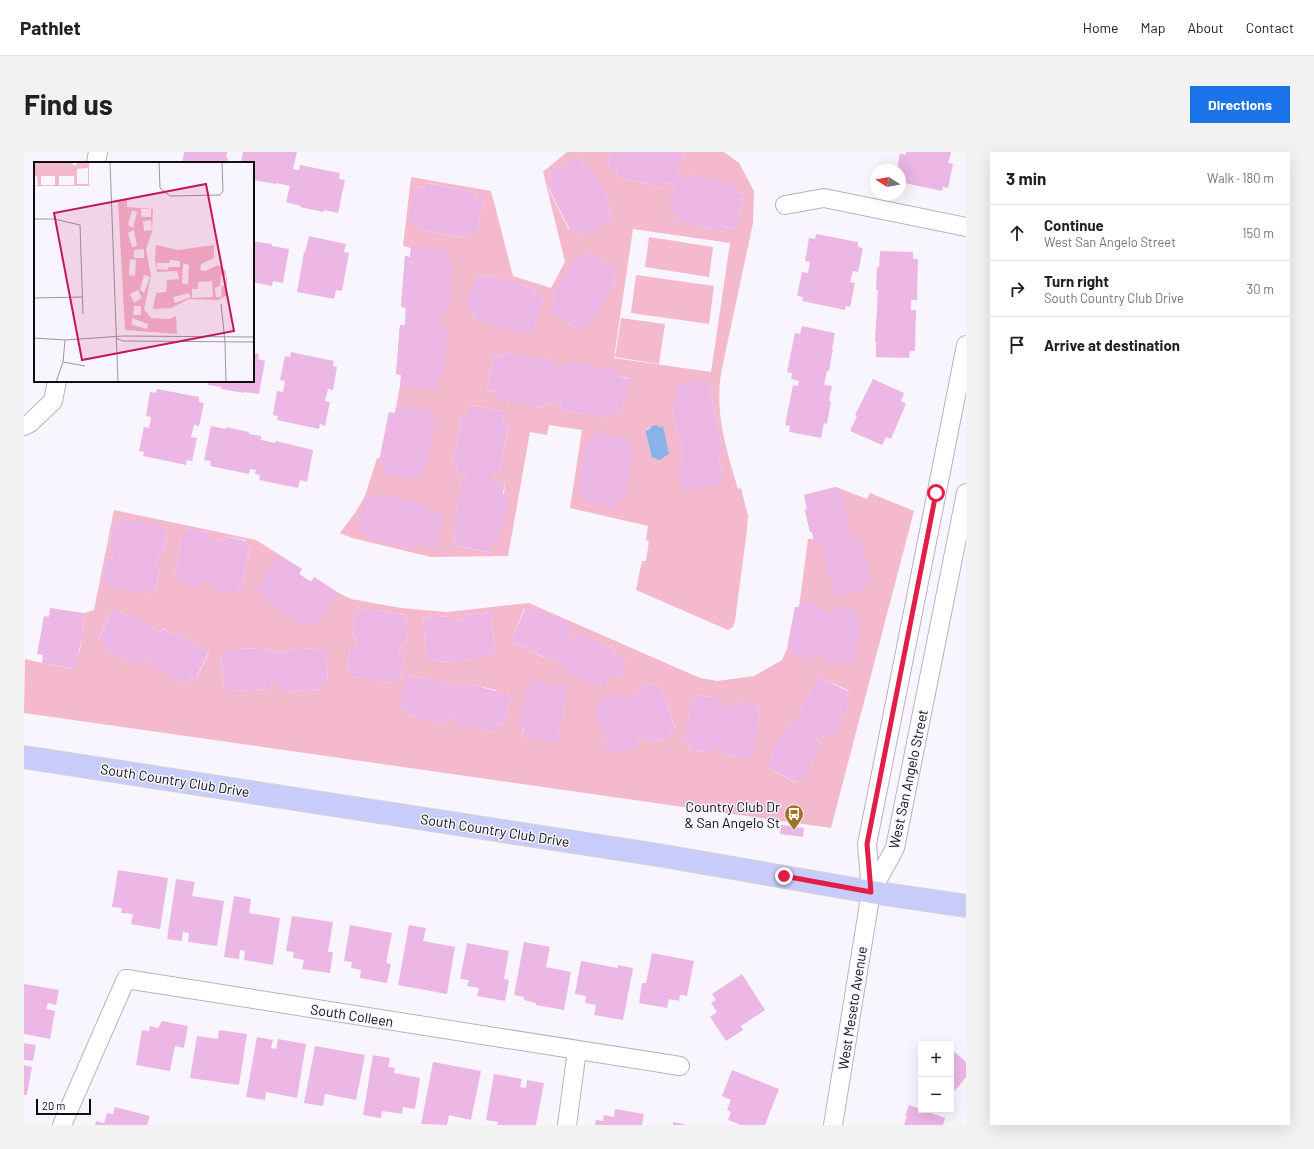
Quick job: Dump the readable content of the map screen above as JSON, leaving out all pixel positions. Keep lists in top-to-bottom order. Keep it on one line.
{"streets":{"main road":["South Country Club Drive"],"street":["West San Angelo Street","West Meseto Avenue","South Colleen"]},"crossings":[["West San Angelo Street","South Country Club Drive"],["West San Angelo Street","West Meseto Avenue"],["South Country Club Drive","West Meseto Avenue"]],"places":{"bus stop":["Country Club Dr & San Angelo St"]},"scale_bar":"20 m","north":"left","page":{"header":"Pathlet","nav":["Home","Map","About","Contact"],"buttons":"Directions","title":"Find us","heading":["3 min","Walk · 180 m"],"list":[["Continue","West San Angelo Street","150 m"],["Turn right","South Country Club Drive","30 m"],"Arrive at destination"],"map_buttons":["+","−"],"scale":"20 m"}}
